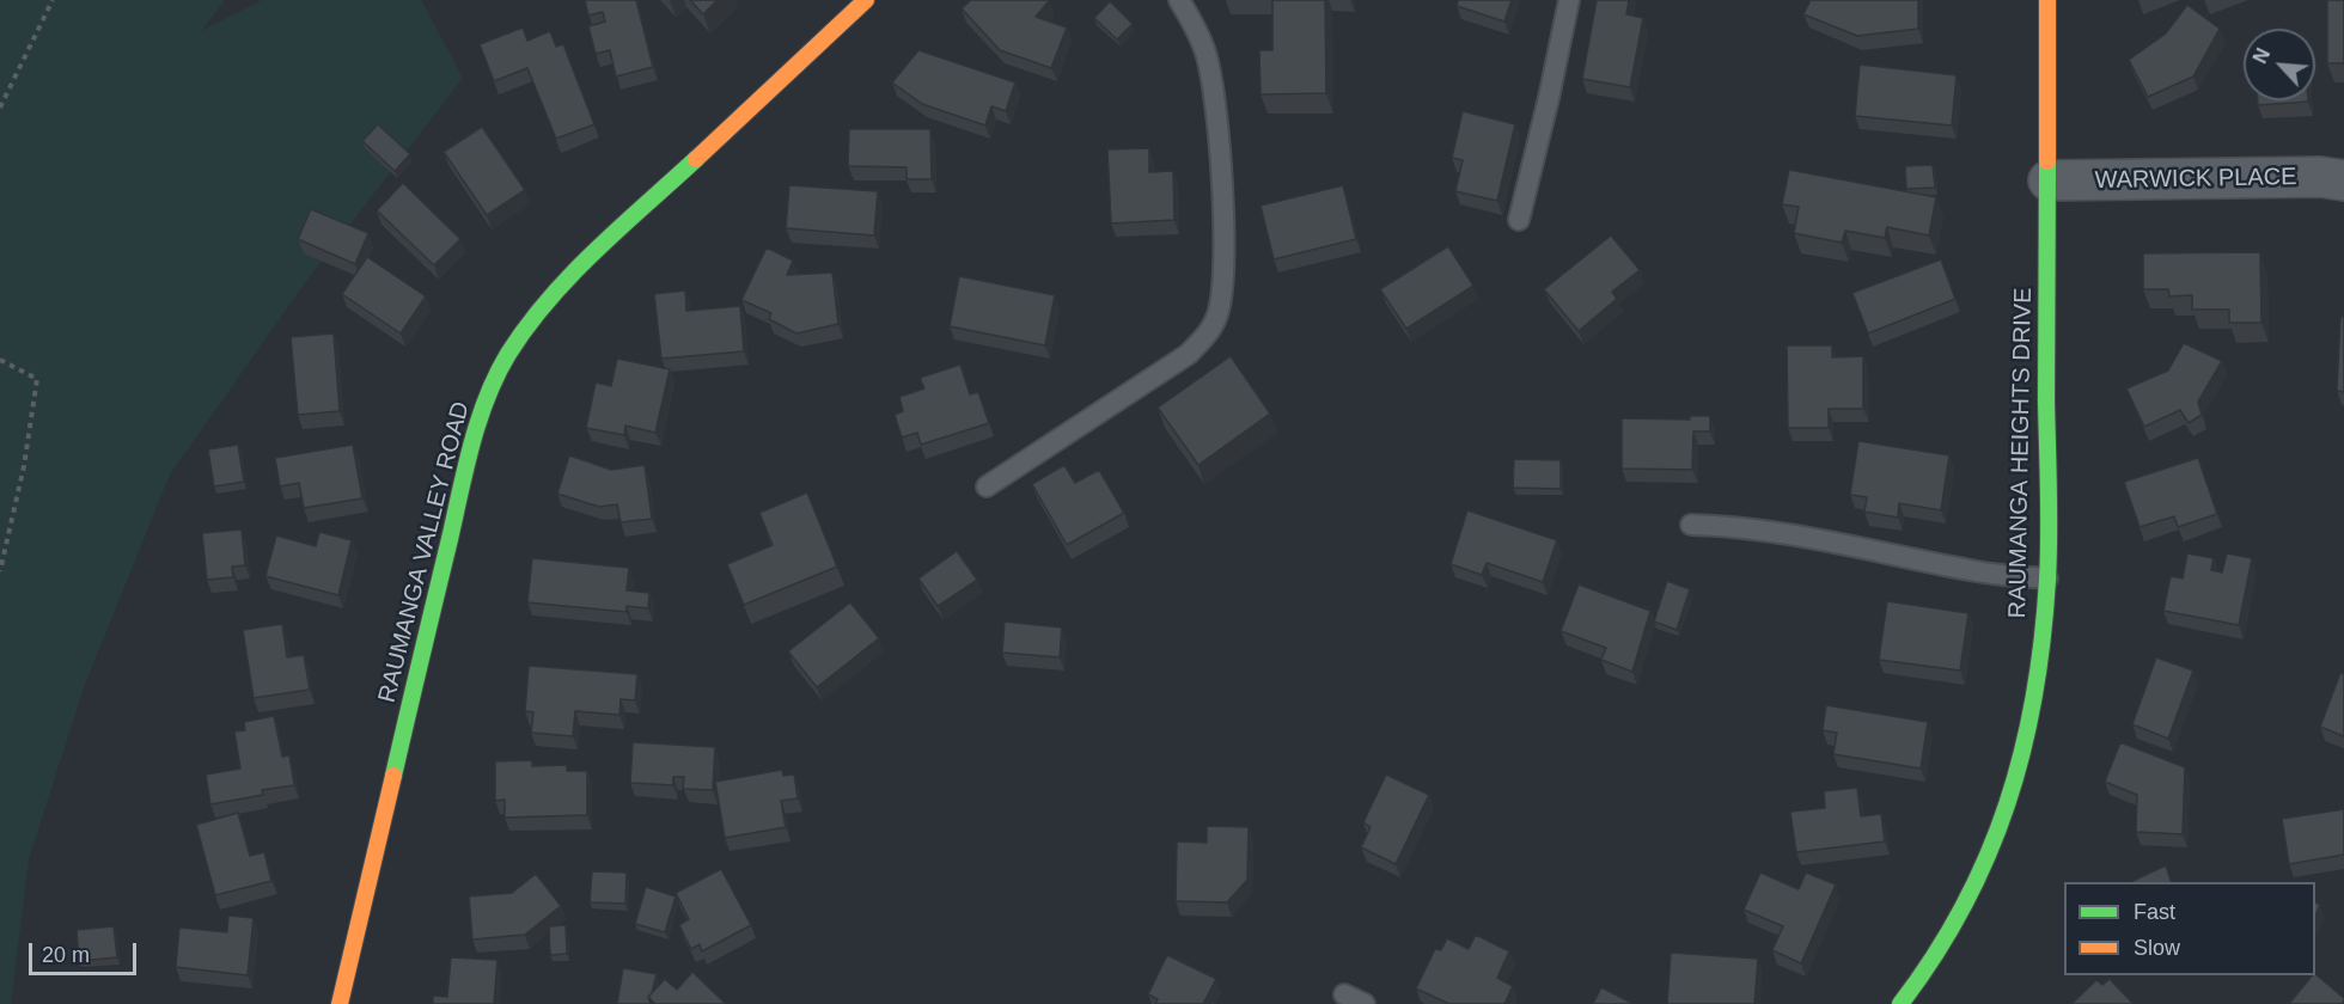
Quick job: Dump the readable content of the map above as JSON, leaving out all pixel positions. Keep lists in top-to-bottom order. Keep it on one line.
{"streets":{"street":["WARWICK PLACE","RAUMANGA HEIGHTS DRIVE","RAUMANGA VALLEY ROAD"]},"crossings":[["WARWICK PLACE","RAUMANGA HEIGHTS DRIVE"]],"legend":["Fast","Slow"],"scale_bar":"20 m","north":"top left"}
